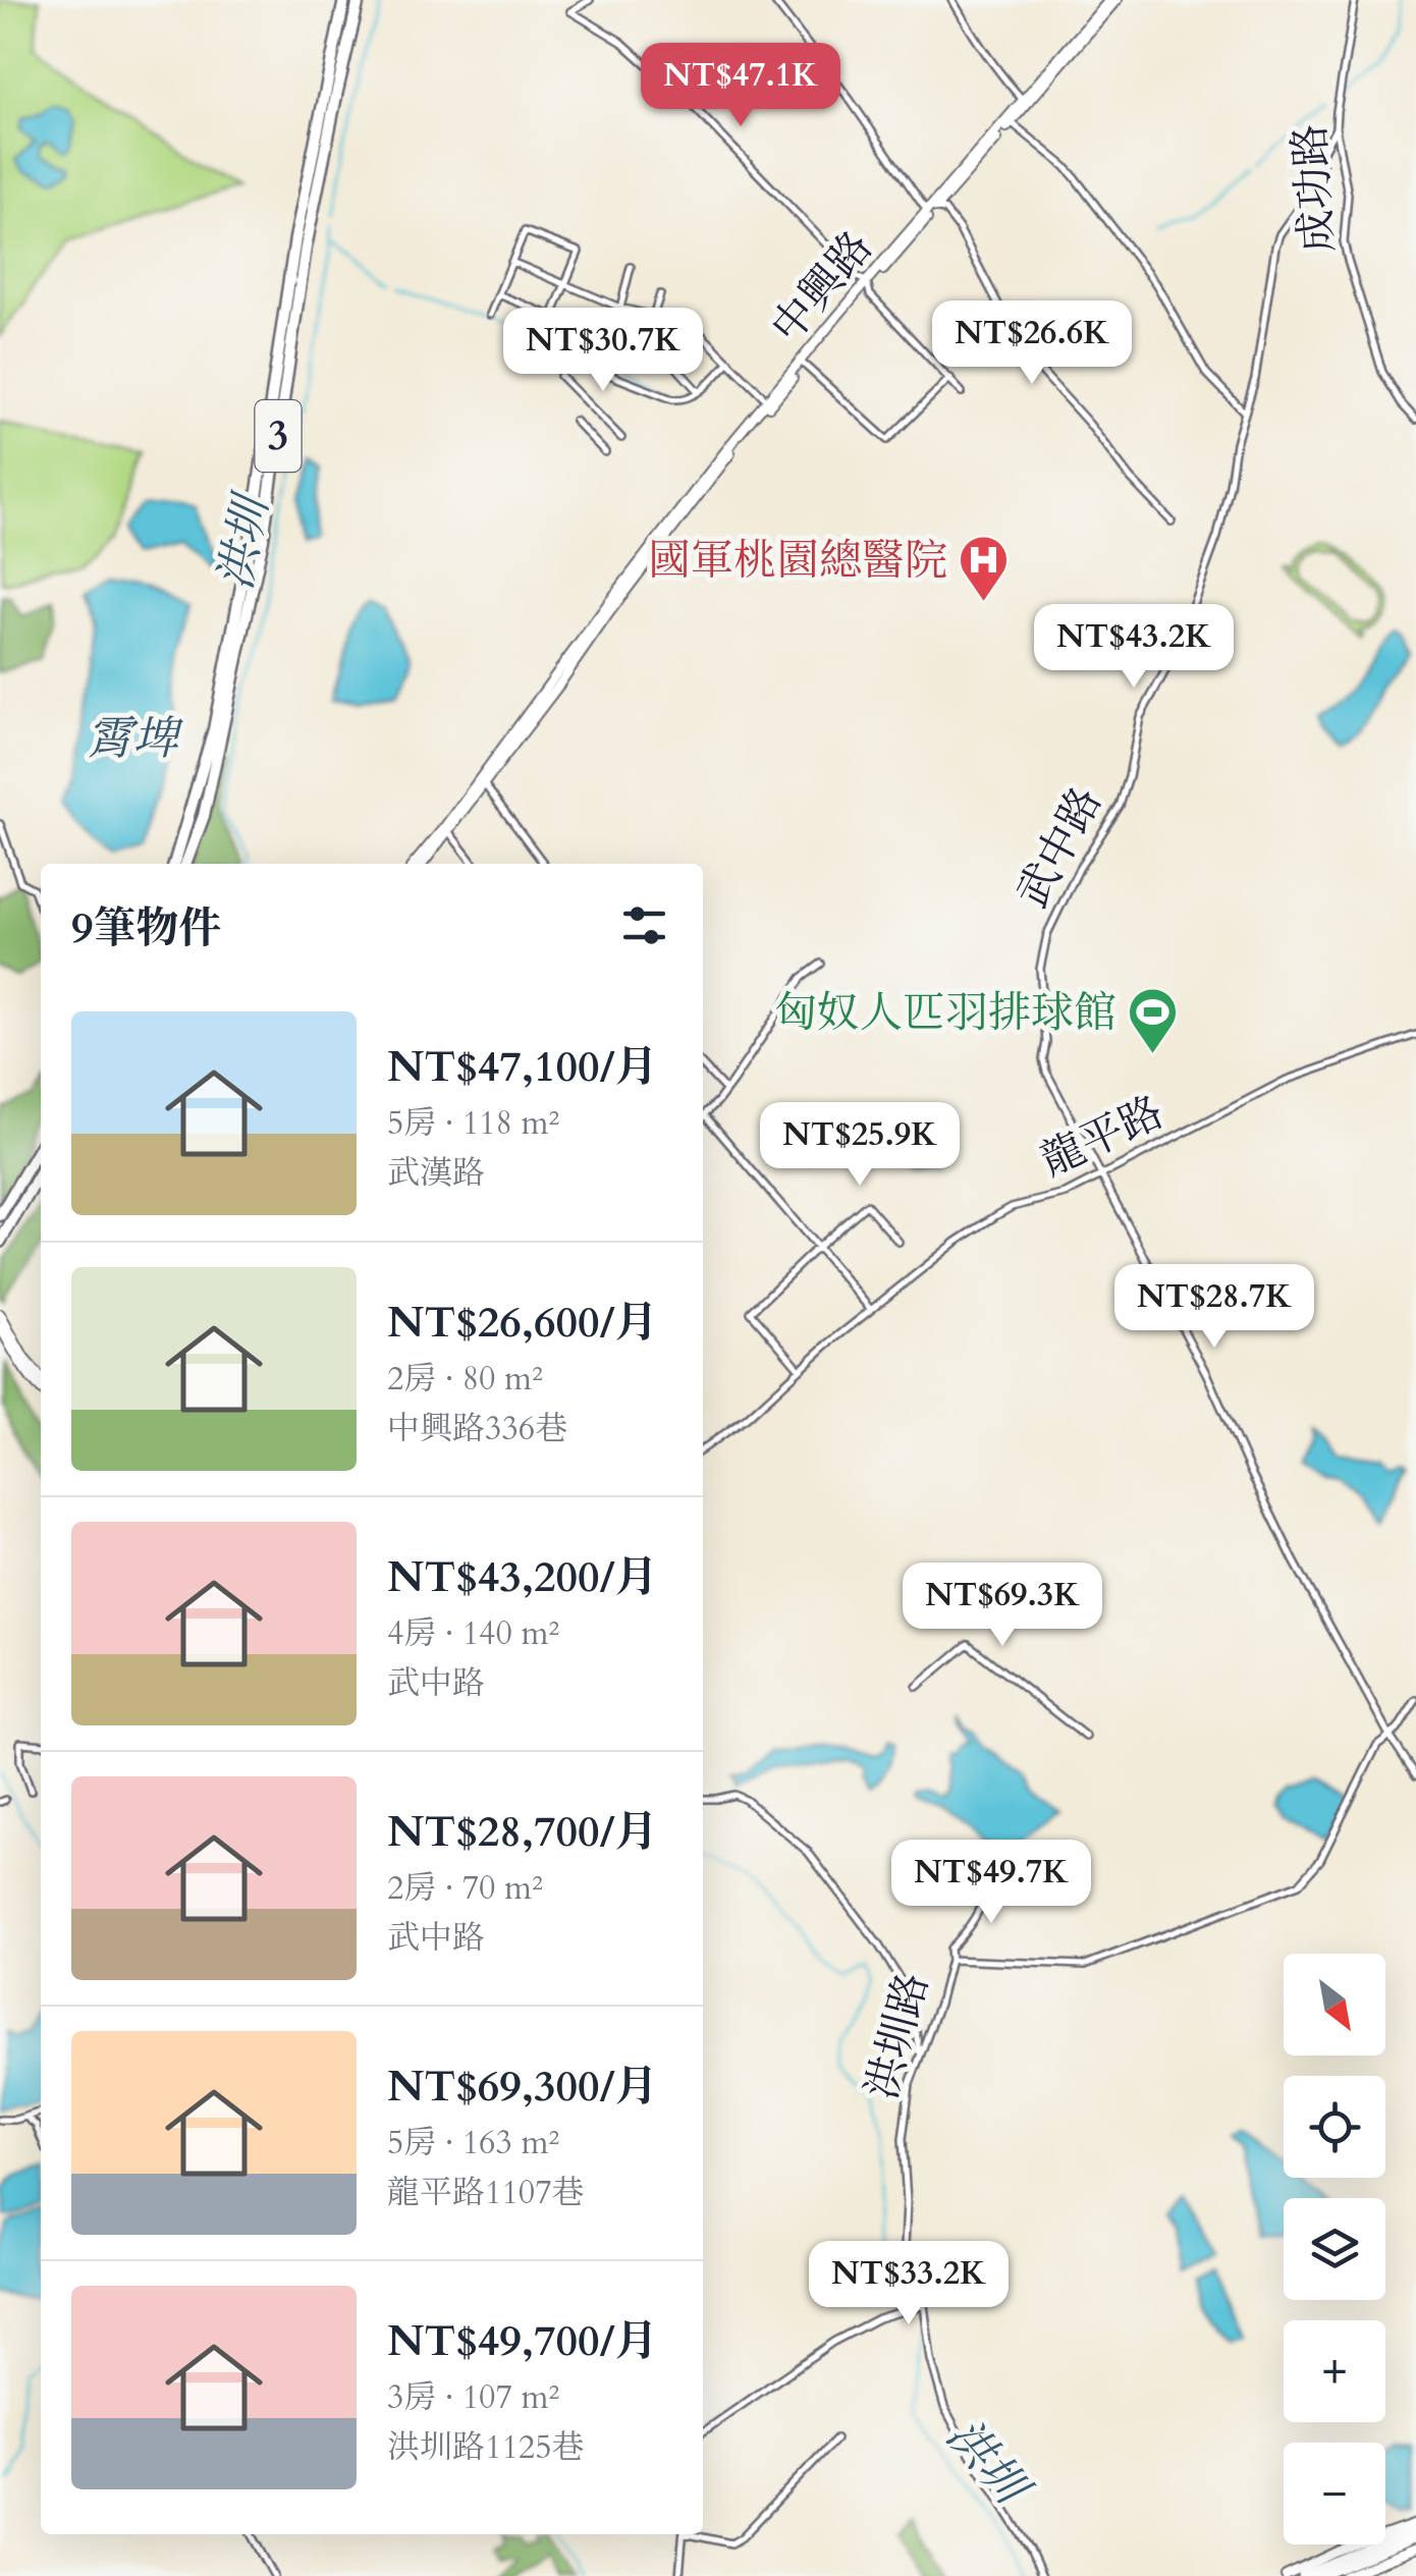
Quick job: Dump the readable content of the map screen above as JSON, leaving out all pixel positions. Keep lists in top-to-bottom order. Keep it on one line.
{"streets":{"highway":["3"],"main road":["中興路"],"street":["成功路","武中路","龍平路","洪圳路"]},"crossings":[["成功路","武中路"],["武中路","龍平路"],["武中路","洪圳路"]],"water":["洪圳","霄埤"],"places":{"hospital":["國軍桃園總醫院"],"sports":["匈奴人匹羽排球館"]},"north":"bottom right","page":{"price":["NT$47.1K","NT$26.6K","NT$30.7K","NT$43.2K","NT$25.9K","NT$28.7K","NT$69.3K","NT$49.7K","NT$33.2K"],"heading":"9筆物件","list":[{"name":"NT$47,100/月","note":"5房 · 118 m² · 武漢路"},{"name":"NT$26,600/月","note":"2房 · 80 m² · 中興路336巷"},{"name":"NT$43,200/月","note":"4房 · 140 m² · 武中路"},{"name":"NT$28,700/月","note":"2房 · 70 m² · 武中路"},{"name":"NT$69,300/月","note":"5房 · 163 m² · 龍平路1107巷"},{"name":"NT$49,700/月","note":"3房 · 107 m² · 洪圳路1125巷"}],"map_buttons":["+","−"]}}
